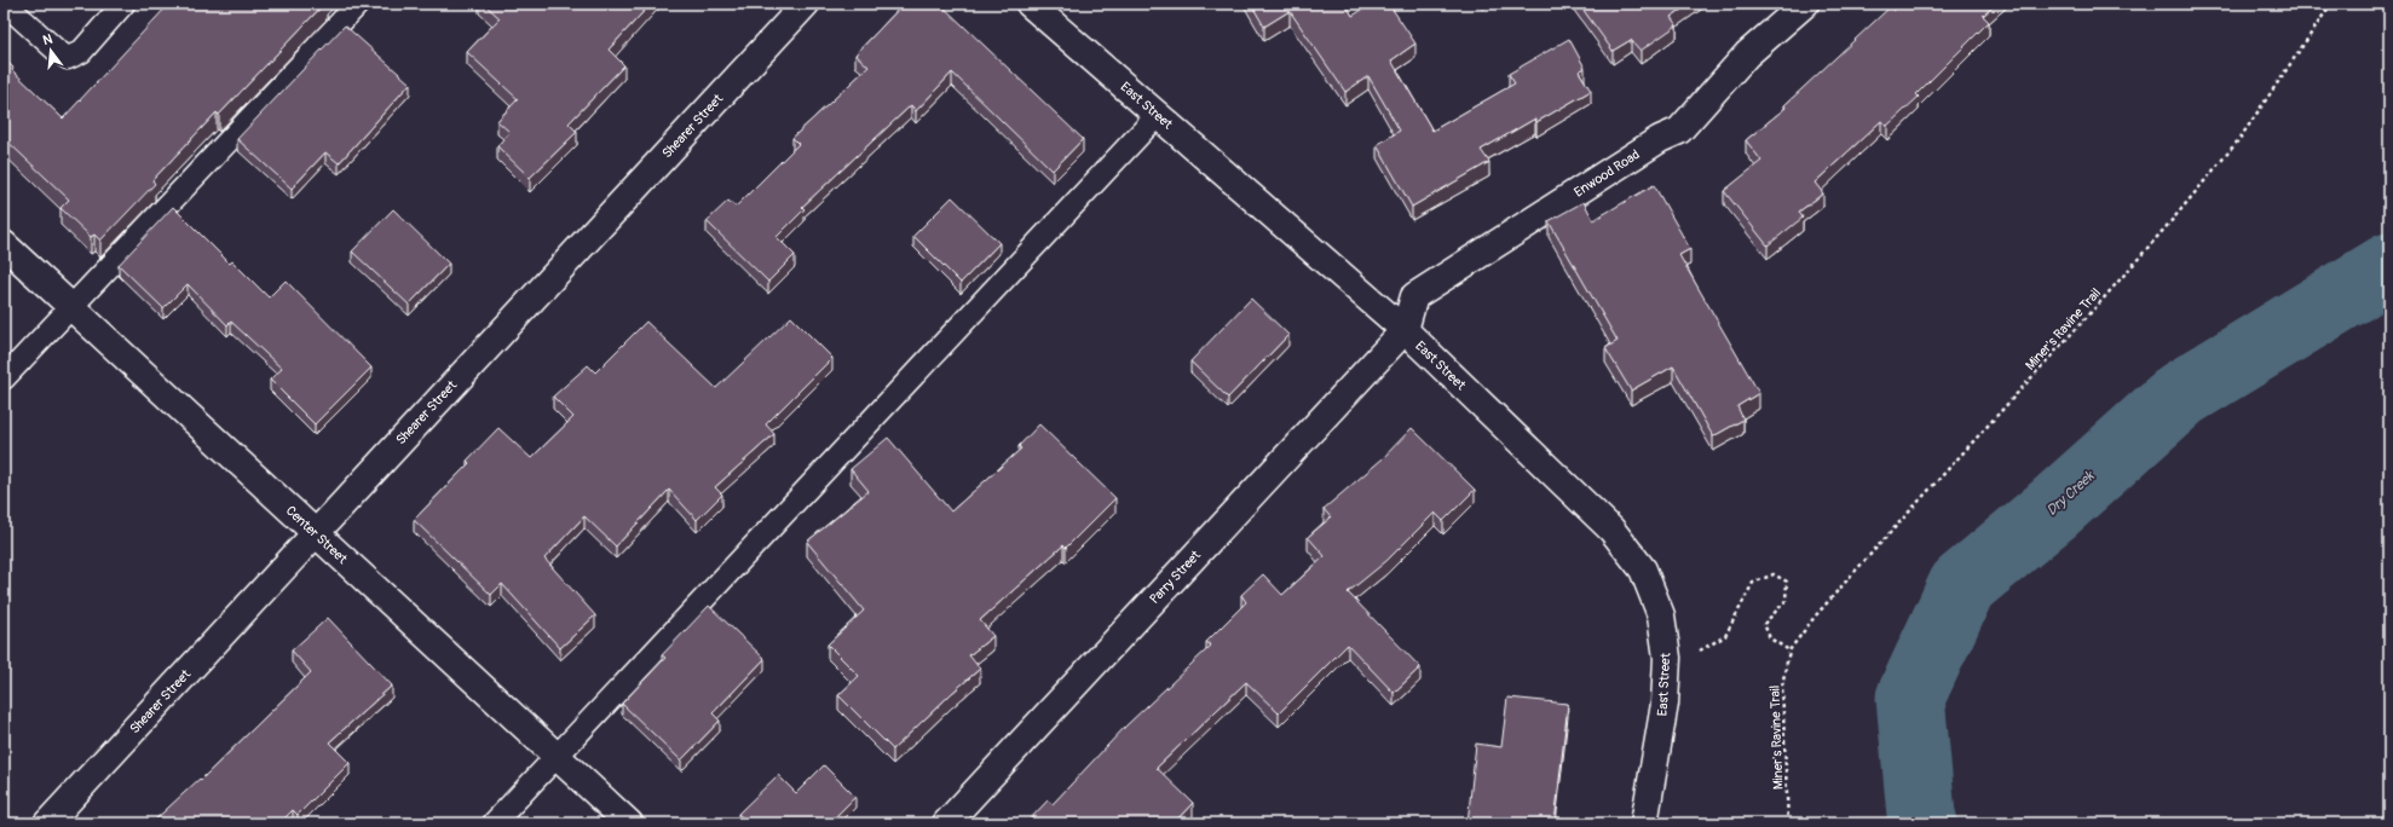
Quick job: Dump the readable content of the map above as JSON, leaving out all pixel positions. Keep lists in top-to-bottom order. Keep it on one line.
{"streets":{"street":["East Street","Shearer Street","Enwood Road","Center Street","Parry Street"],"path":["Miner's Ravine Trail"]},"crossings":[["East Street","Enwood Road"],["East Street","Parry Street"],["Shearer Street","Center Street"],["Enwood Road","Parry Street"]],"water":["Dry Creek"],"north":"top"}
